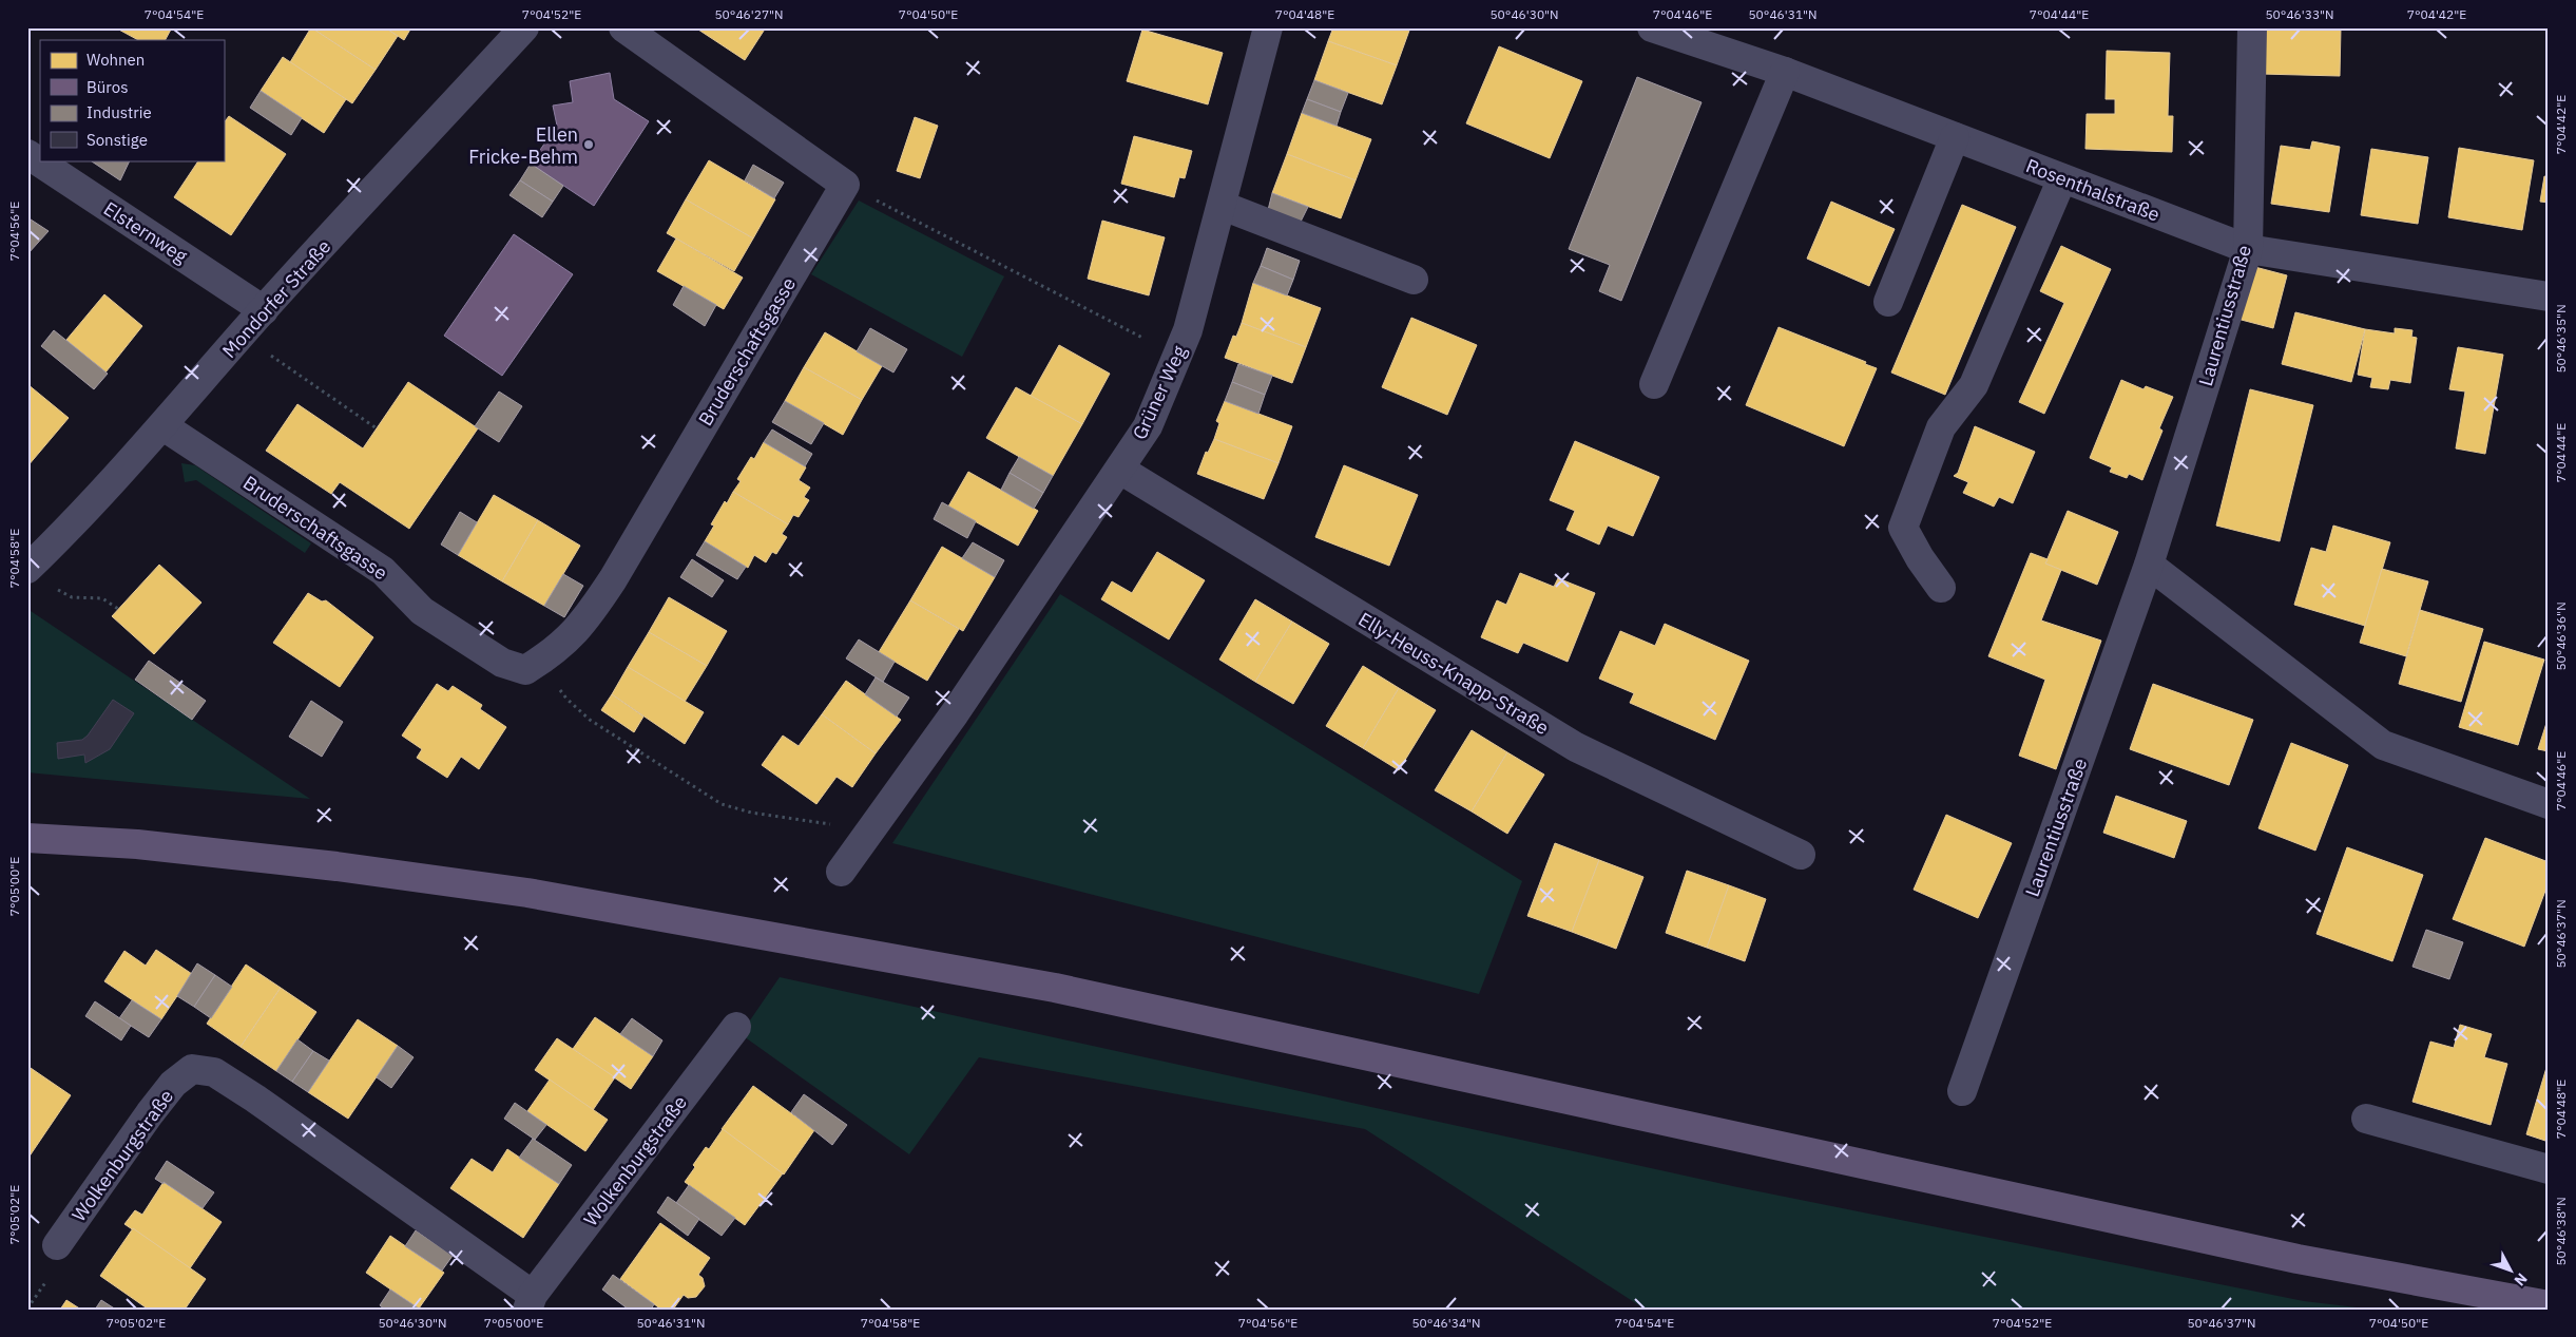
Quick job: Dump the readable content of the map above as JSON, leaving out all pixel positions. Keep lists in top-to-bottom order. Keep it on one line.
{"streets":{"street":["Rosenthalstraße","Elsternweg","Mondorfer Straße","Laurentiusstraße","Bruderschaftsgasse","Grüner Weg","Elly-Heuss-Knapp-Straße","Wolkenburgstraße"]},"crossings":[["Rosenthalstraße","Laurentiusstraße"],["Elsternweg","Mondorfer Straße"],["Mondorfer Straße","Bruderschaftsgasse"],["Grüner Weg","Elly-Heuss-Knapp-Straße"]],"places":["Ellen Fricke-Behm"],"legend":["Wohnen","Büros","Industrie","Sonstige"],"north":"bottom right","coordinates":["7°04'54\"E","7°04'52\"E","50°46'27\"N","7°04'50\"E","7°04'48\"E","50°46'30\"N","7°04'46\"E","50°46'31\"N","7°04'44\"E","50°46'33\"N","7°04'42\"E","7°04'56\"E","50°46'35\"N","7°04'58\"E","50°46'36\"N","7°05'00\"E","50°46'37\"N","7°05'02\"E","50°46'38\"N","50°46'34\"N"]}
